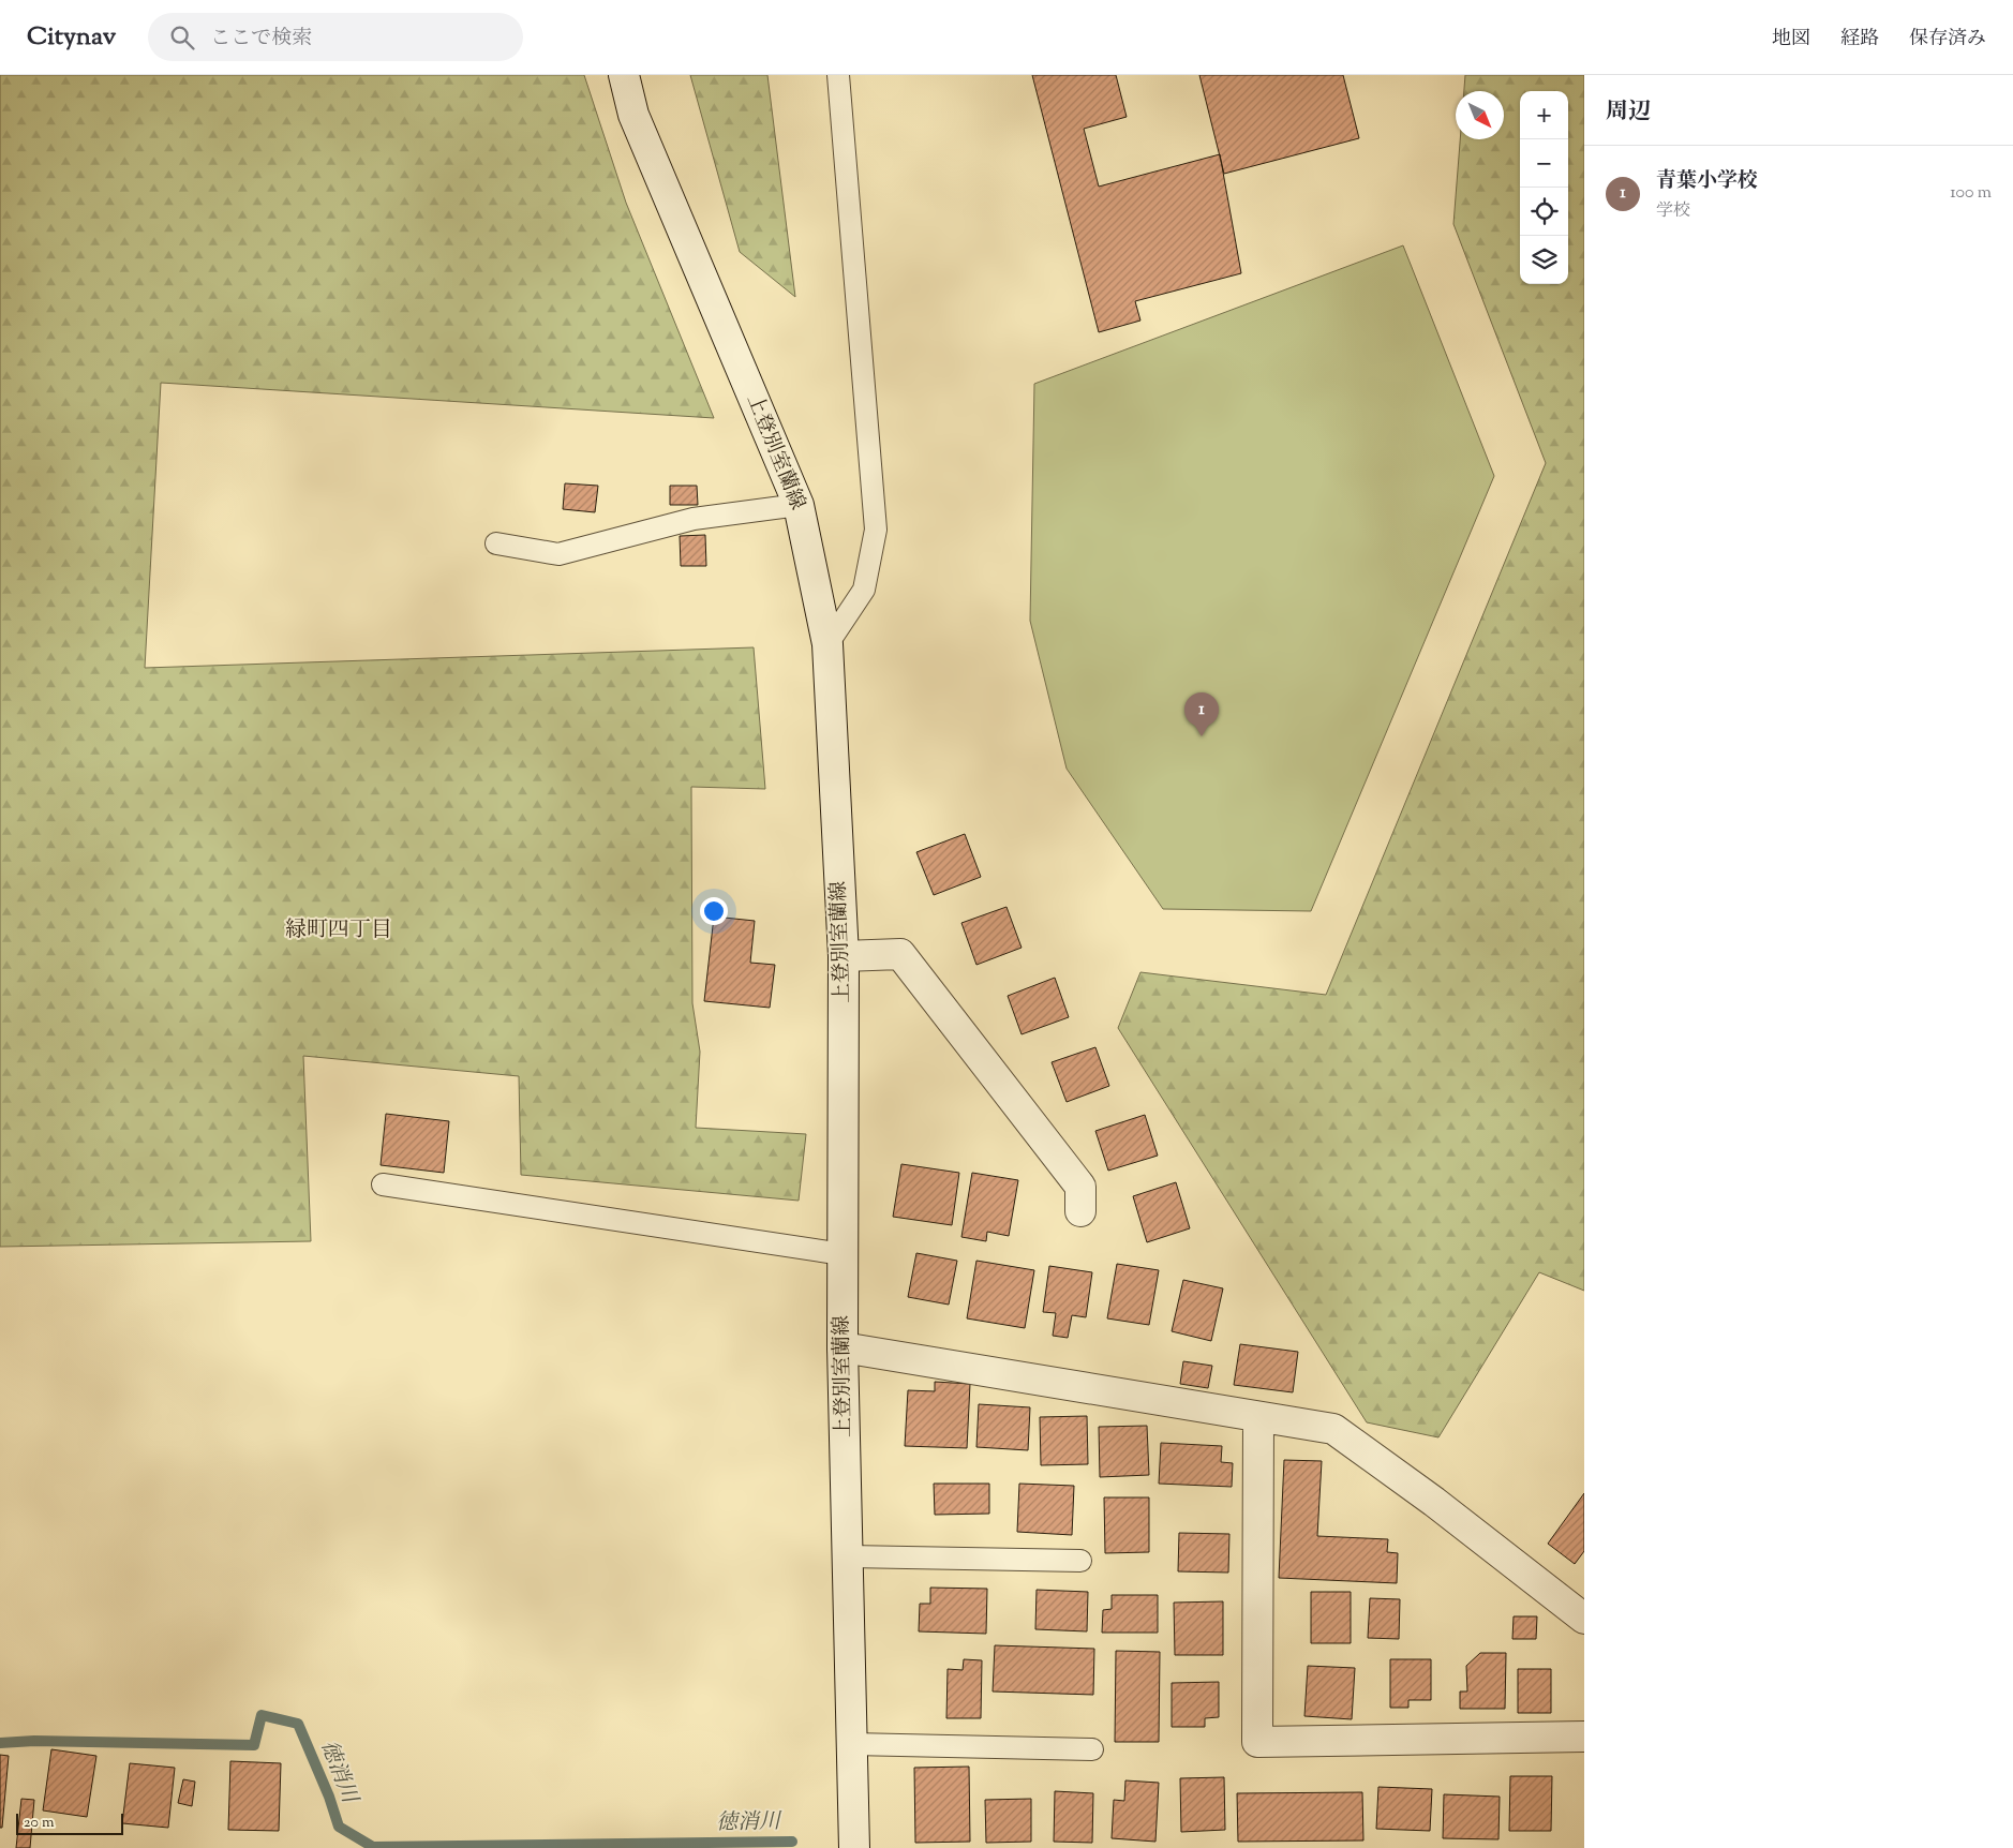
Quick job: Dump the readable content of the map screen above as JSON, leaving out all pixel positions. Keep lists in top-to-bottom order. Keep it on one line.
{"streets":{"street":["上登別室蘭線"]},"districts":["緑町四丁目"],"water":["徳消川"],"scale_bar":"20 m","north":"bottom right","page":{"header":"Citynav","search":"ここで検索","nav":["地図","経路","保存済み"],"heading":"周辺","map_buttons":["+","−"],"list":[{"mark":"1","name":"青葉小学校","note":"学校","value":"100 m"}],"pins":"1","scale":"20 m"}}
